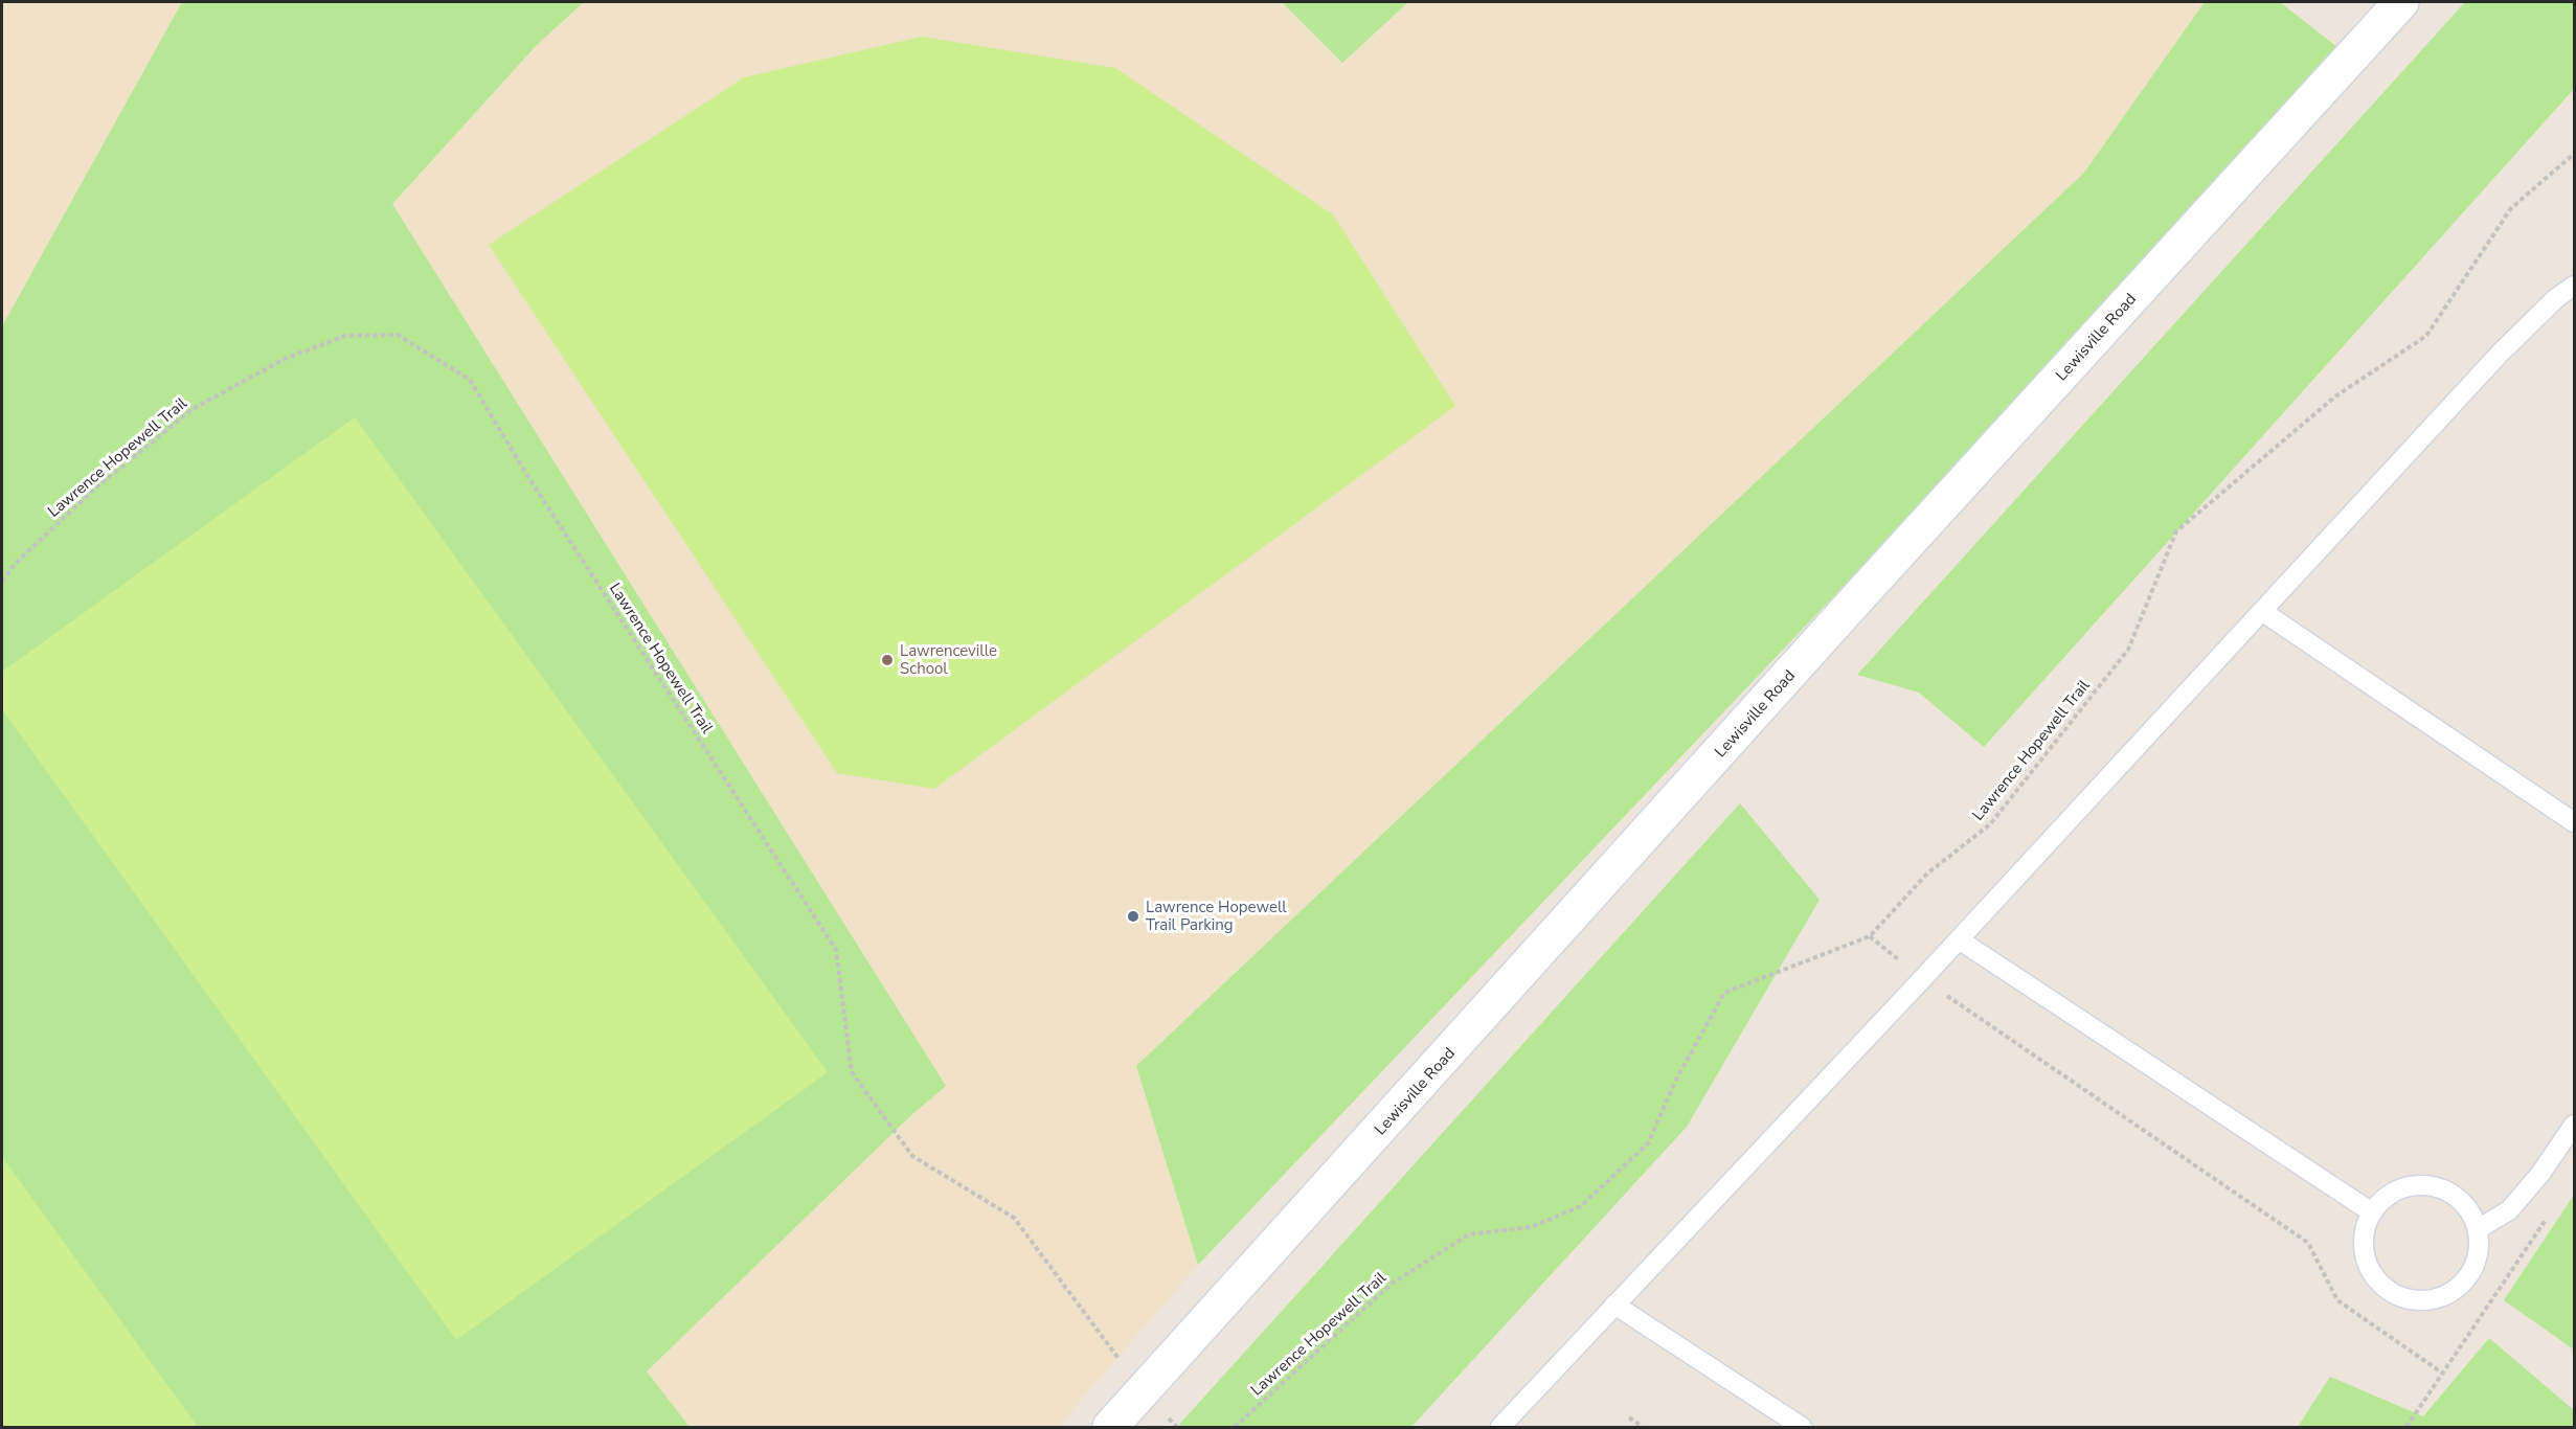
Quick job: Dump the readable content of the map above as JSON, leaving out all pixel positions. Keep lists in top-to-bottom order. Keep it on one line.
{"streets":{"street":["Lewisville Road"],"path":["Lawrence Hopewell Trail"]},"crossings":[["Lewisville Road","Lawrence Hopewell Trail"]],"places":["Lawrenceville School","Lawrence Hopewell Trail Parking"]}
